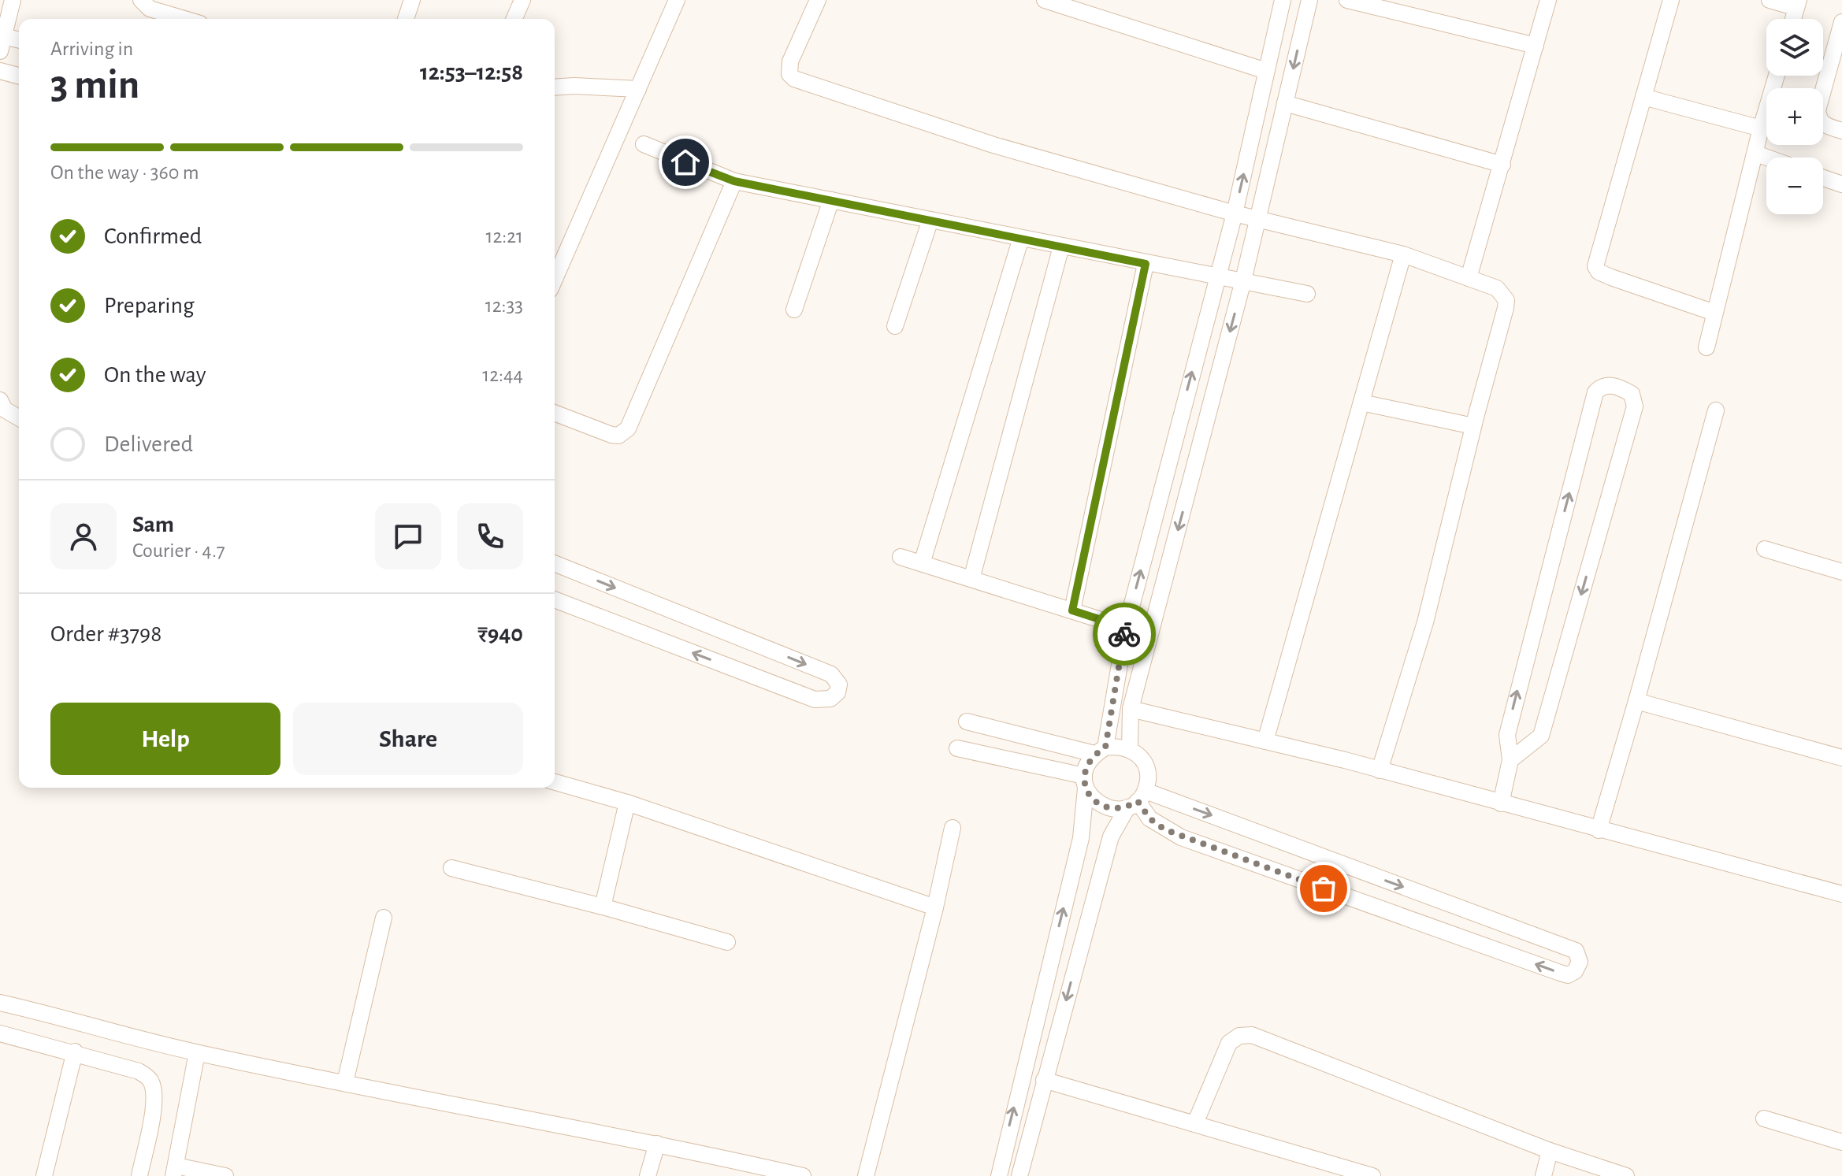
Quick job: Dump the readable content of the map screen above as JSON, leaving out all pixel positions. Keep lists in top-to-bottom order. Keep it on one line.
{"page":{"map_buttons":["+","−"],"heading":["3 min","Arriving in","12:53–12:58"],"panel":["Sam","Courier · 4.7","Order #3798","₹940"],"bar":"On the way · 360 m","list":[["Confirmed","12:21"],["Preparing","12:33"],["On the way","12:44"],"Delivered"],"buttons":["Help","Share"]}}
